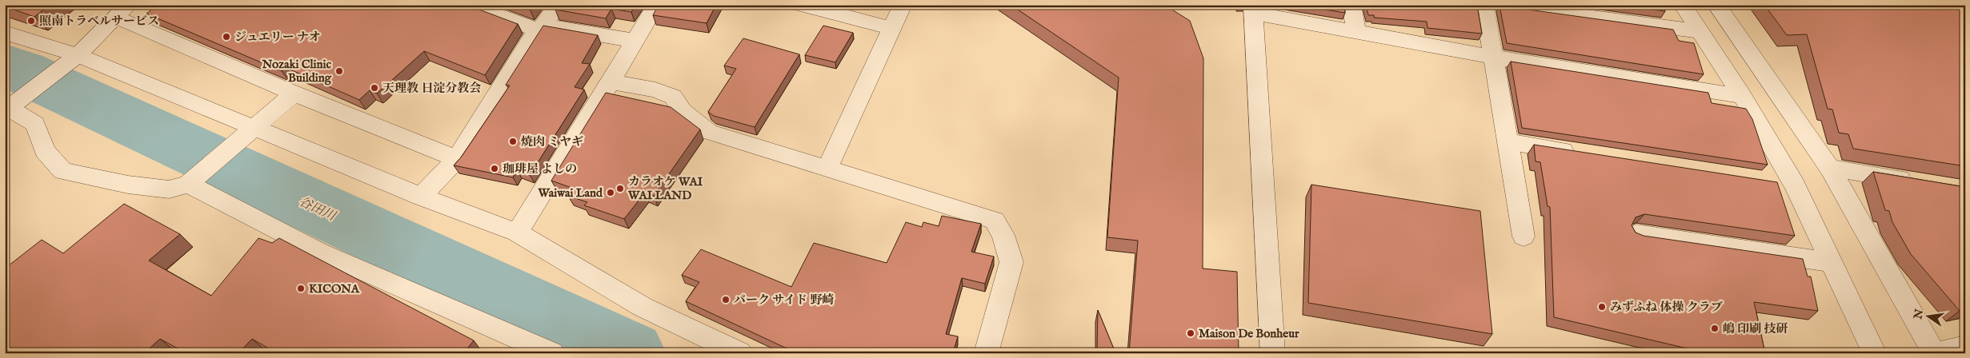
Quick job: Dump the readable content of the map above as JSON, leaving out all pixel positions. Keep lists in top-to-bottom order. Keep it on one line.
{"water":["谷田川"],"places":["照南トラベルサービス","ジュエリー ナオ","Nozaki Clinic Building","天理教 日淀分教会","焼肉 ミヤギ","珈琲屋 よしの","カラオケ WAI WAI LAND","Waiwai Land","KICONA","パーク サイド 野崎","みずふね 体操 クラブ","嶋 印刷 技研","Maison De Bonheur"],"north":"left"}
